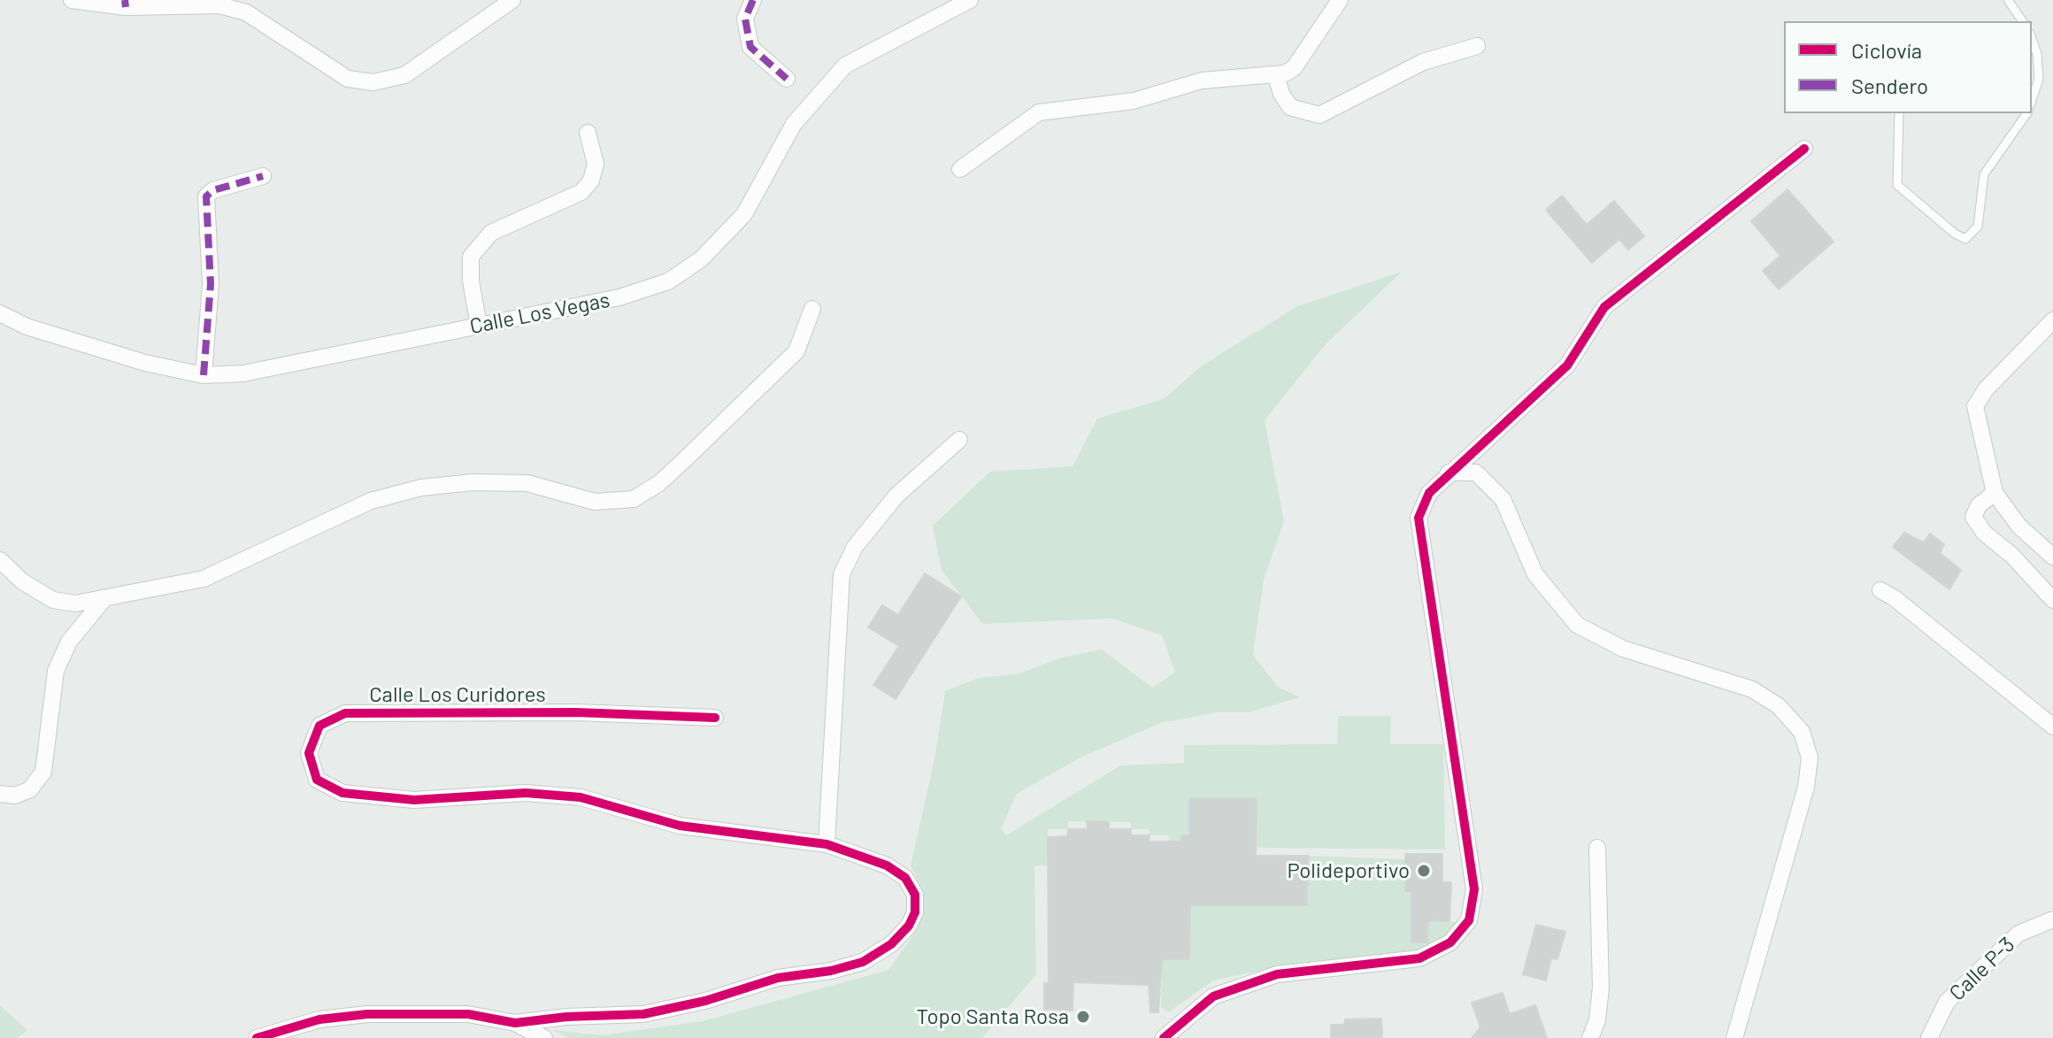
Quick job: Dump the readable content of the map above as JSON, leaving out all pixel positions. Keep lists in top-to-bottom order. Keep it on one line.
{"streets":{"street":["Calle Los Vegas","Calle Los Curidores","Calle P-3"]},"places":["Polideportivo","Topo Santa Rosa"],"legend":["Ciclovía","Sendero"]}
